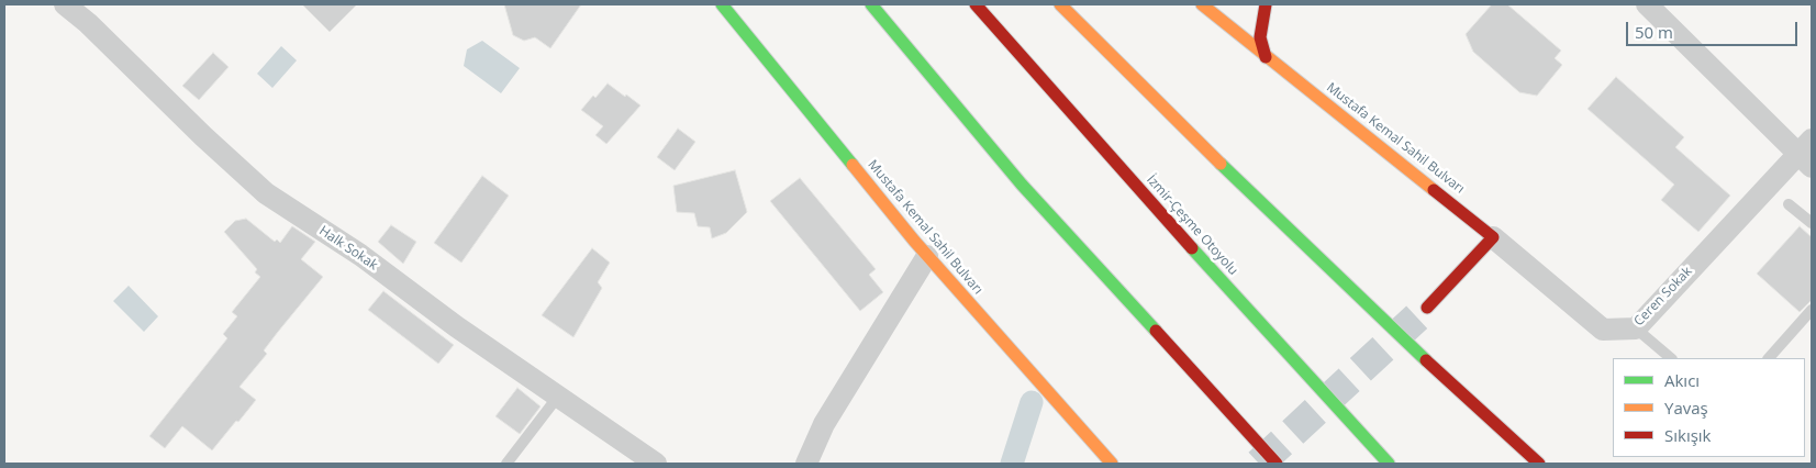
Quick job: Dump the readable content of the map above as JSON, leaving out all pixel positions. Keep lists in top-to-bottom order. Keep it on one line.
{"streets":{"main road":["Mustafa Kemal Sahil Bulvarı","İzmir-Çeşme Otoyolu"],"street":["Halk Sokak","Ceren Sokak"]},"crossings":[["Mustafa Kemal Sahil Bulvarı","Ceren Sokak"]],"legend":["Akıcı","Yavaş","Sıkışık"],"scale_bar":"50 m"}
